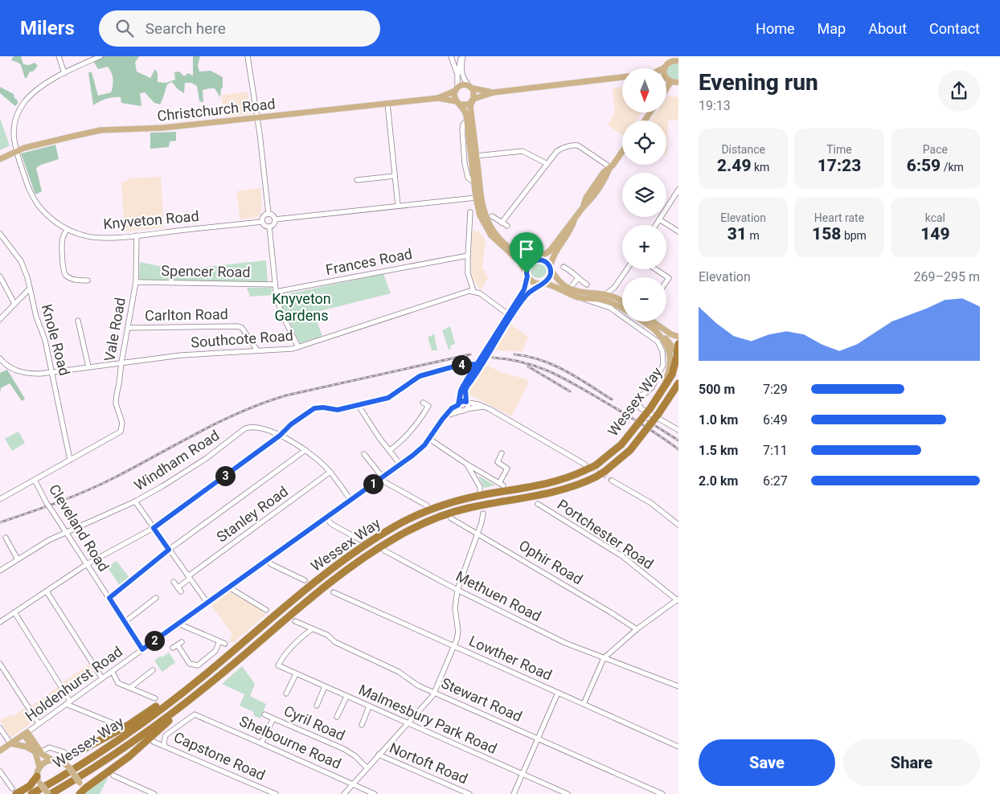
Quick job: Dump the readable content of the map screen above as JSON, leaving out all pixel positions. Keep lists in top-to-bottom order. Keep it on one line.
{"streets":{"highway":["Wessex Way"],"main road":["Christchurch Road","Holdenhurst Road"],"street":["Knyveton Road","Frances Road","Spencer Road","Carlton Road","Vale Road","Southcote Road","Knole Road","Windham Road","Stanley Road","Cleveland Road","Portchester Road","Ophir Road","Methuen Road","Lowther Road","Stewart Road","Malmesbury Park Road","Cyril Road","Shelbourne Road","Capstone Road","Nortoft Road"]},"crossings":[["Christchurch Road","Knyveton Road"],["Knyveton Road","Vale Road"],["Spencer Road","Vale Road"],["Carlton Road","Vale Road"],["Carlton Road","Southcote Road"],["Vale Road","Southcote Road"],["Vale Road","Knole Road"],["Southcote Road","Knole Road"],["Windham Road","Stanley Road"],["Windham Road","Cleveland Road"],["Windham Road","Holdenhurst Road"],["Cleveland Road","Holdenhurst Road"],["Stewart Road","Malmesbury Park Road"],["Cyril Road","Shelbourne Road"],["Shelbourne Road","Capstone Road"]],"parks":["Knyveton Gardens"],"north":"bottom","page":{"header":"Milers","search":"Search here","nav":["Home","Map","About","Contact"],"heading":["Evening run","19:13"],"map_buttons":["+","−"],"stats":[["Distance","2.49 km"],["Time","17:23"],["Pace","6:59 /km"],["Elevation","31 m"],["Heart rate","158 bpm"],["kcal","149"]],"chart":["Elevation","269–295 m"],"pins":["4","3","1","2"],"list":[{"name":"500 m","note":"7:29"},{"name":"1.0 km","note":"6:49"},{"name":"1.5 km","note":"7:11"},{"name":"2.0 km","note":"6:27"}],"buttons":["Save","Share"]}}
